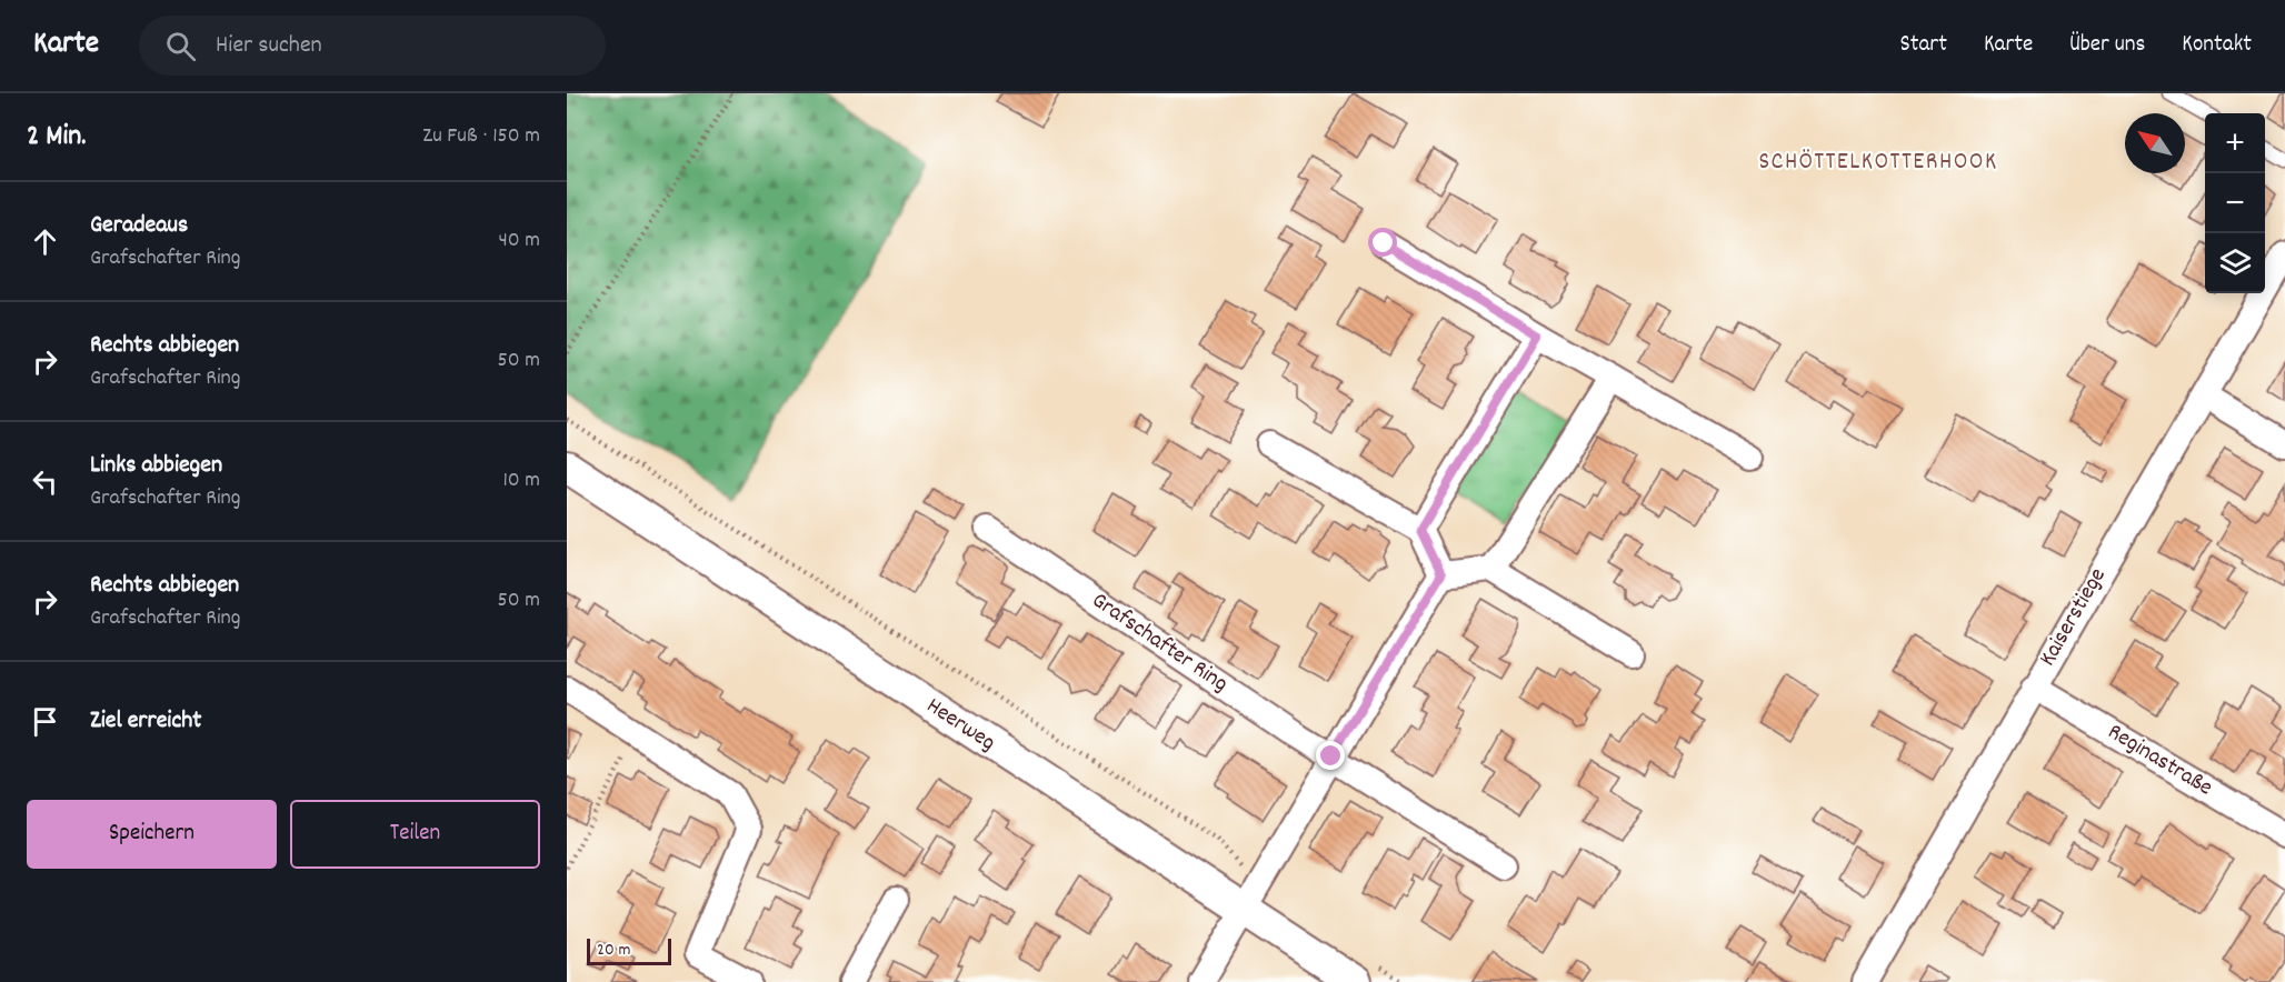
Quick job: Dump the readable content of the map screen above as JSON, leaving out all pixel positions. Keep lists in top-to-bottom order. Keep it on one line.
{"streets":{"street":["Kaiserstiege","Grafschafter Ring","Heerweg","Reginastraße"]},"crossings":[["Kaiserstiege","Reginastraße"]],"districts":["SCHÖTTELKOTTERHOOK"],"scale_bar":"20 m","north":"top left","page":{"header":"Karte","search":"Hier suchen","nav":["Start","Karte","Über uns","Kontakt"],"heading":["2 Min.","Zu Fuß · 150 m"],"map_buttons":["+","−"],"list":[["Geradeaus","Grafschafter Ring","40 m"],["Rechts abbiegen","Grafschafter Ring","50 m"],["Links abbiegen","Grafschafter Ring","10 m"],["Rechts abbiegen","Grafschafter Ring","50 m"],"Ziel erreicht"],"buttons":["Speichern","Teilen"],"scale":"20 m"}}
